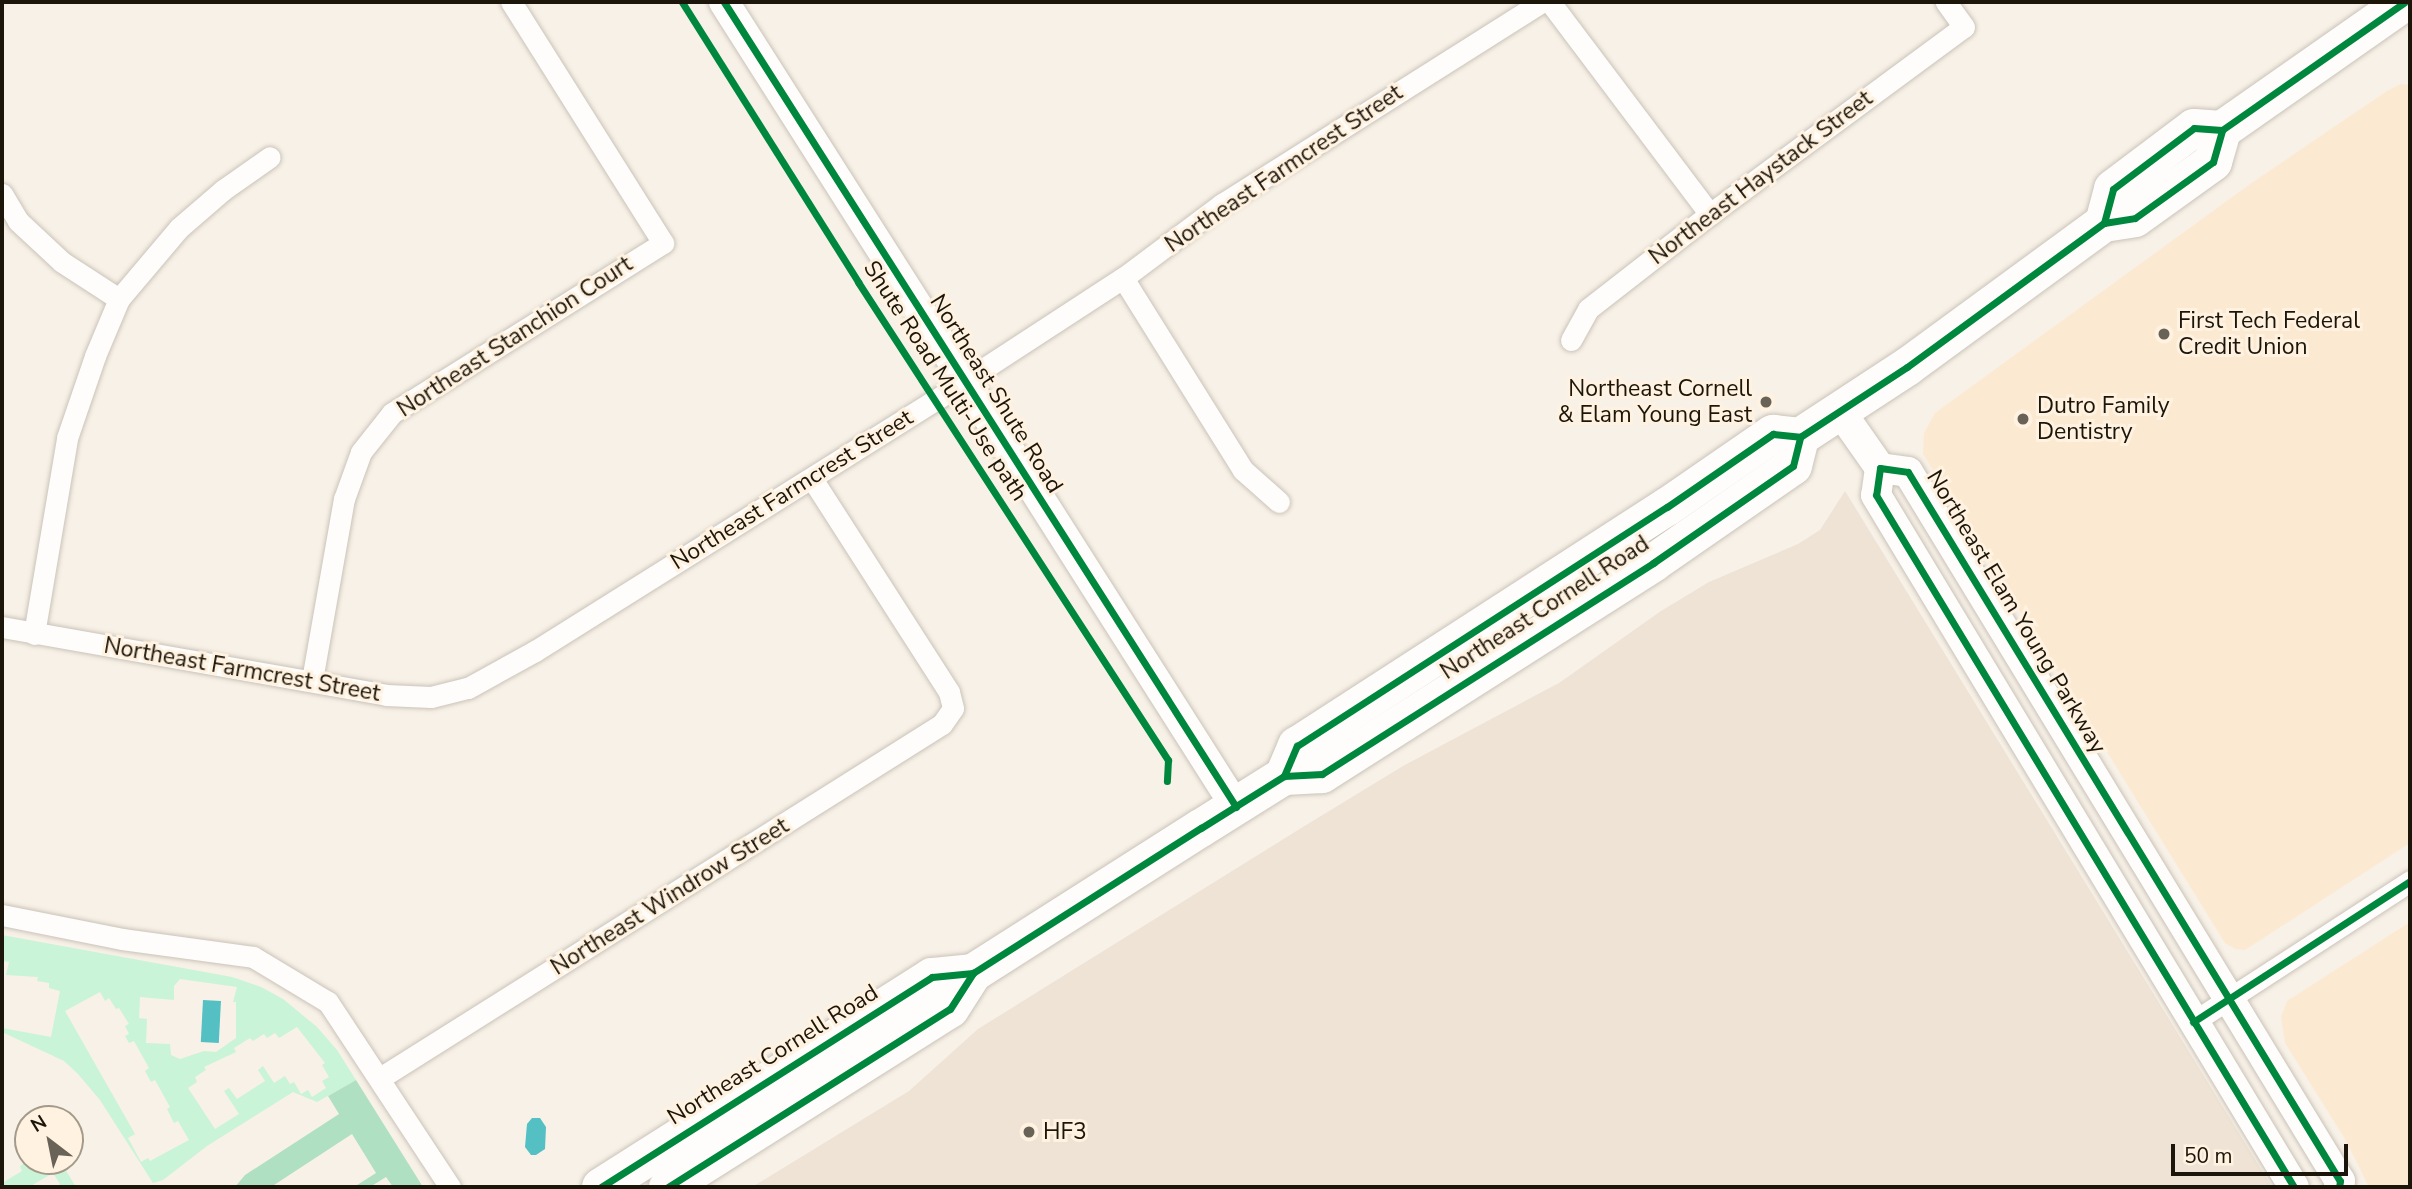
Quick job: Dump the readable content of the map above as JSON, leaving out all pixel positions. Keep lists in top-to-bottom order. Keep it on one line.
{"streets":{"highway":["Northeast Cornell Road"],"street":["Northeast Farmcrest Street","Northeast Haystack Street","Northeast Stanchion Court","Northeast Shute Road","Northeast Elam Young Parkway","Northeast Windrow Street"],"cycle path":["Shute Road Multi-Use path"]},"crossings":[["Northeast Farmcrest Street","Northeast Stanchion Court"],["Northeast Farmcrest Street","Northeast Shute Road"],["Northeast Farmcrest Street","Northeast Windrow Street"],["Northeast Shute Road","Northeast Cornell Road"]],"places":["First Tech Federal Credit Union","Northeast Cornell & Elam Young East","Dutro Family Dentistry","HF3"],"scale_bar":"50 m","north":"top left"}
